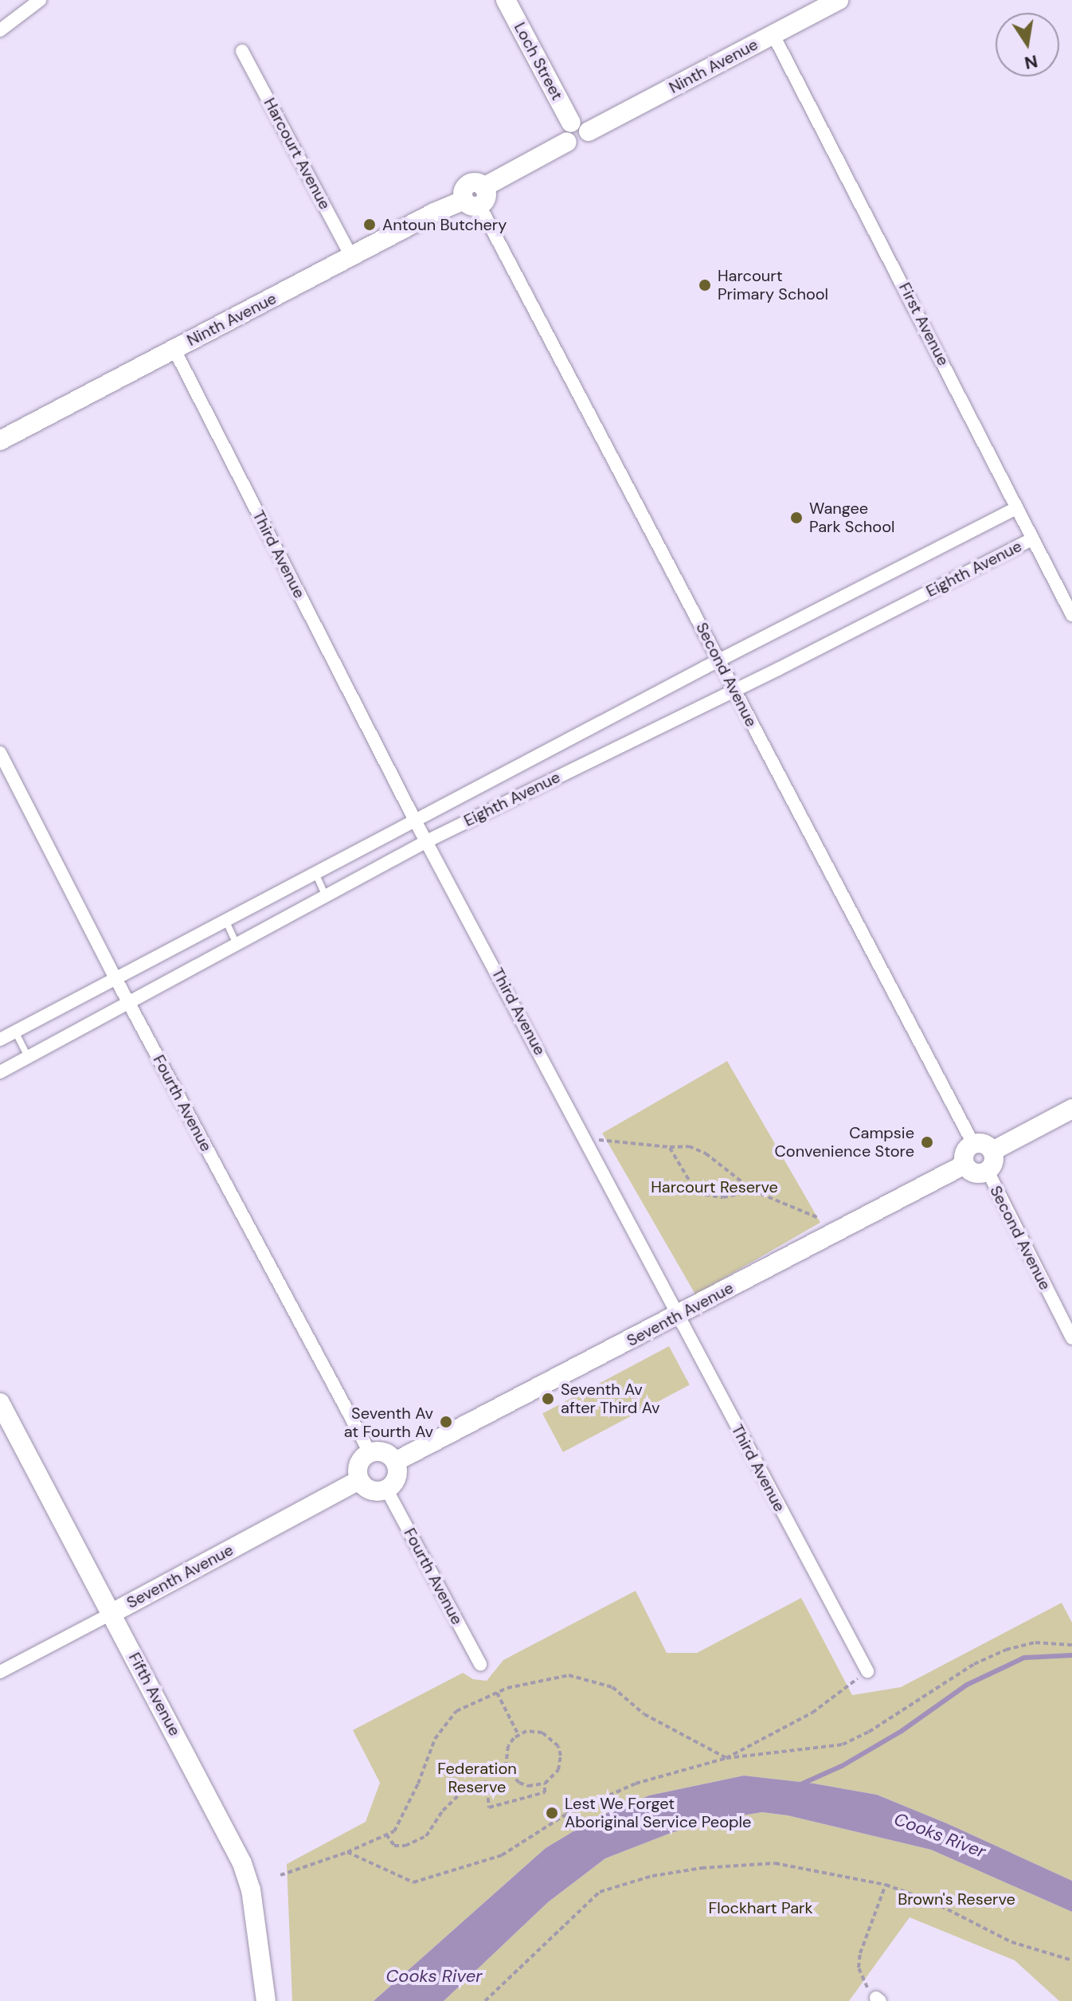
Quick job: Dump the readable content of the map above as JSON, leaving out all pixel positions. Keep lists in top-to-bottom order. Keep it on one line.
{"streets":{"main road":["Loch Street","Ninth Avenue","Seventh Avenue","Fifth Avenue"],"street":["Harcourt Avenue","First Avenue","Third Avenue","Eighth Avenue","Second Avenue","Fourth Avenue"]},"crossings":[["Loch Street","Ninth Avenue"],["Ninth Avenue","Harcourt Avenue"],["Ninth Avenue","First Avenue"],["Ninth Avenue","Third Avenue"],["Ninth Avenue","Second Avenue"],["First Avenue","Eighth Avenue"],["Third Avenue","Eighth Avenue"],["Third Avenue","Seventh Avenue"],["Eighth Avenue","Second Avenue"],["Eighth Avenue","Fourth Avenue"],["Second Avenue","Seventh Avenue"],["Fourth Avenue","Seventh Avenue"],["Seventh Avenue","Fifth Avenue"]],"water":["Cooks River"],"parks":["Harcourt Reserve","Federation Reserve","Brown's Reserve","Flockhart Park"],"places":["Antoun Butchery","Harcourt Primary School","Wangee Park School","Campsie Convenience Store","Seventh Av after Third Av","Seventh Av at Fourth Av","Lest We Forget Aboriginal Service People"],"north":"bottom"}
